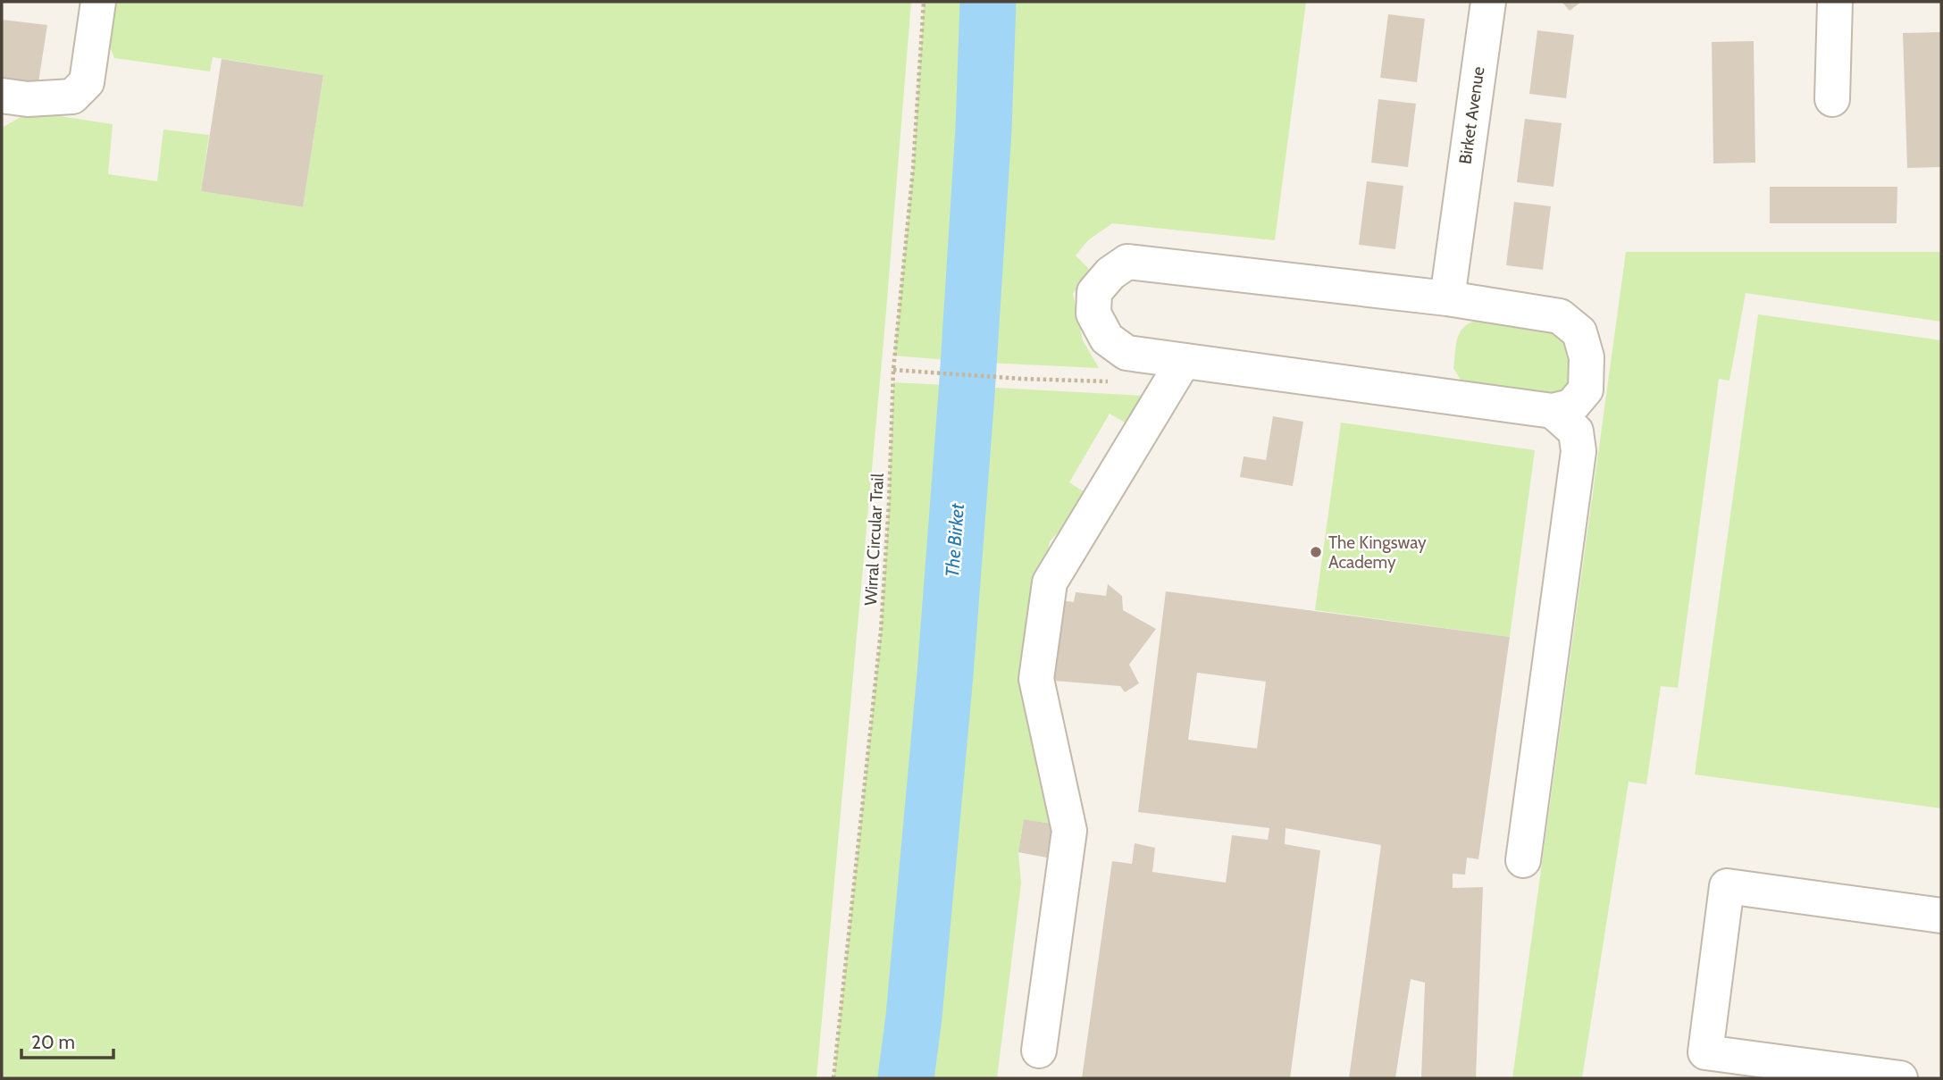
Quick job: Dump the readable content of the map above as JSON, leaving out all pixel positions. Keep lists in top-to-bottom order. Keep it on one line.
{"streets":{"street":["Birket Avenue"],"path":["Wirral Circular Trail"]},"water":["The Birket"],"places":["The Kingsway Academy"],"scale_bar":"20 m"}
